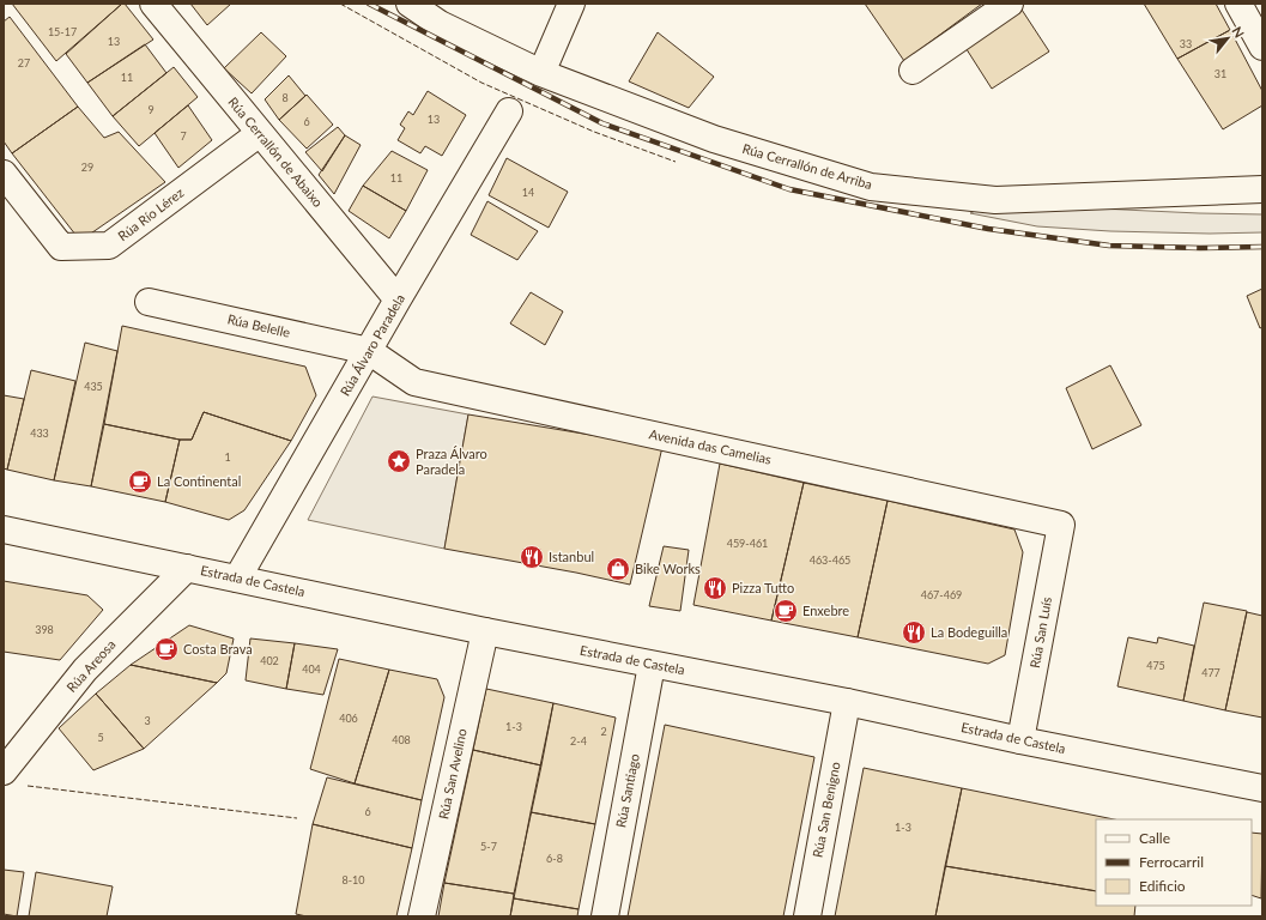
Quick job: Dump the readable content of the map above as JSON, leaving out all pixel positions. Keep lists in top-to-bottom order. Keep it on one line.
{"streets":{"street":["Rúa Cerrallón de Abaixo","Rúa Cerrallón de Arriba","Rúa Río Lérez","Rúa Belelle","Rúa Álvaro Paradela","Avenida das Camelias","Estrada de Castela","Rúa San Luís","Rúa Areosa","Rúa San Avelino","Rúa Santiago","Rúa San Benigno"]},"crossings":[["Rúa Cerrallón de Abaixo","Rúa Río Lérez"],["Rúa Cerrallón de Abaixo","Rúa Álvaro Paradela"],["Rúa Belelle","Rúa Álvaro Paradela"],["Rúa Belelle","Avenida das Camelias"],["Rúa Álvaro Paradela","Avenida das Camelias"],["Rúa Álvaro Paradela","Estrada de Castela"],["Avenida das Camelias","Rúa San Luís"],["Estrada de Castela","Rúa San Luís"],["Estrada de Castela","Rúa Areosa"],["Estrada de Castela","Rúa San Avelino"],["Estrada de Castela","Rúa Santiago"],["Estrada de Castela","Rúa San Benigno"]],"places":{"place":["Praza Álvaro Paradela"],"cafe":["La Continental","Enxebre","Costa Brava"],"restaurant":["Istanbul","Pizza Tutto","La Bodeguilla"],"shop":["Bike Works"]},"house_numbers":["15-17","13","33","27","31","11","8","9","13","6","7","29","11","14","435","433","1","459-461","463-465","467-469","398","402","475","404","477","406","3","1-3","2","5","408","2-4","6","1-3","5-7","6-8","8-10"],"legend":["Calle","Ferrocarril","Edificio"],"north":"top right"}
